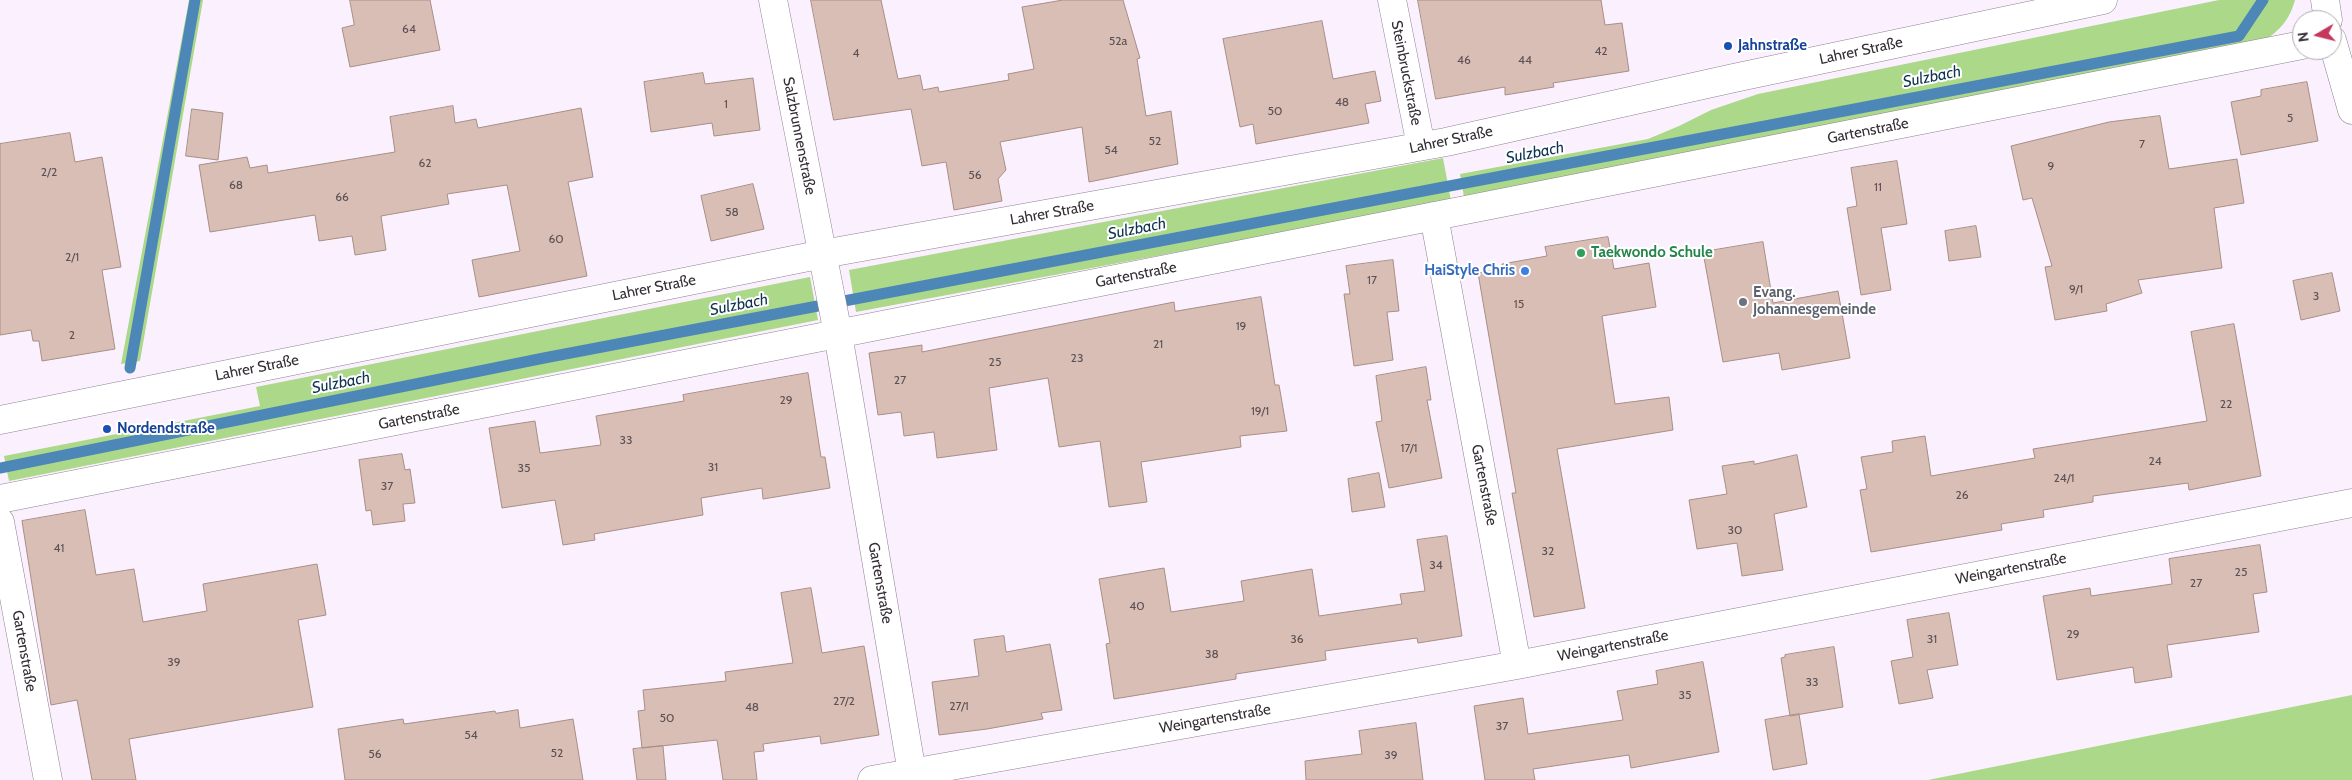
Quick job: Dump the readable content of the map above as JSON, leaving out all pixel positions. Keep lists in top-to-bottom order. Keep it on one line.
{"streets":{"street":["Lahrer Straße","Steinbruckstraße","Gartenstraße","Salzbrunnenstraße","Weingartenstraße"]},"crossings":[["Lahrer Straße","Steinbruckstraße"],["Lahrer Straße","Gartenstraße"],["Lahrer Straße","Salzbrunnenstraße"],["Gartenstraße","Salzbrunnenstraße"],["Gartenstraße","Weingartenstraße"]],"water":["Sulzbach"],"places":["Jahnstraße","Taekwondo Schule","HaiStyle Chris","Evang. Johannesgemeinde","Nordendstraße"],"house_numbers":["64","52a","42","4","46","44","48","1","50","5","52","7","54","62","9","2/2","56","68","11","66","58","60","2/1","17","9/1","3","15","19","2","21","23","25","27","29","22","19/1","33","17/1","24","31","35","24/1","37","26","30","41","32","34","25","27","40","29","36","31","38","39","33","35","27/2","27/1","48","50","37","54","52","56","39"],"north":"left"}
